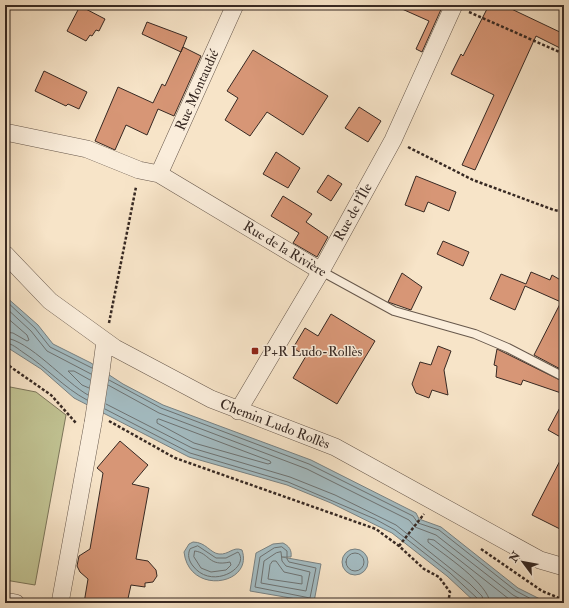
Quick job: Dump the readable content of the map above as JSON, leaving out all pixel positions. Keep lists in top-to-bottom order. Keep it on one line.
{"streets":{"street":["Rue Montaudié","Rue de l'Île","Rue de la Rivière","Chemin Ludo Rollès"]},"crossings":[["Rue Montaudié","Rue de la Rivière"],["Rue de l'Île","Rue de la Rivière"],["Rue de l'Île","Chemin Ludo Rollès"]],"places":{"transit":["P+R Ludo-Rollès"]},"north":"top left"}
